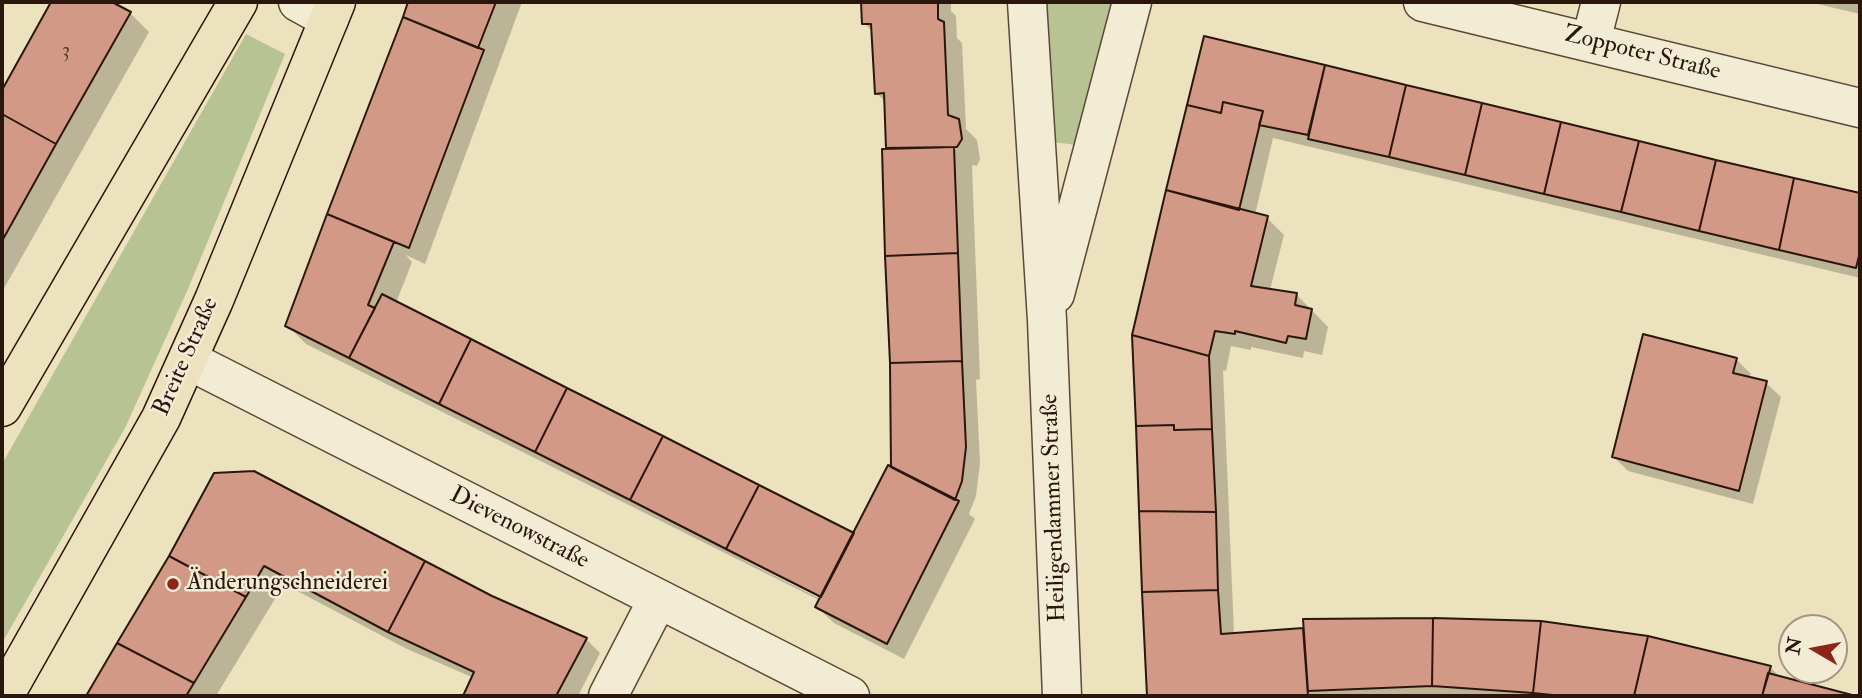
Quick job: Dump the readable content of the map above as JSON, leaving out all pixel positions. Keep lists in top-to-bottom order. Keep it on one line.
{"streets":{"main road":["Breite Straße"],"street":["Zoppoter Straße","Heiligendammer Straße","Dievenowstraße"]},"crossings":[["Breite Straße","Dievenowstraße"]],"places":["Änderungschneiderei"],"house_numbers":["3"],"north":"left"}
